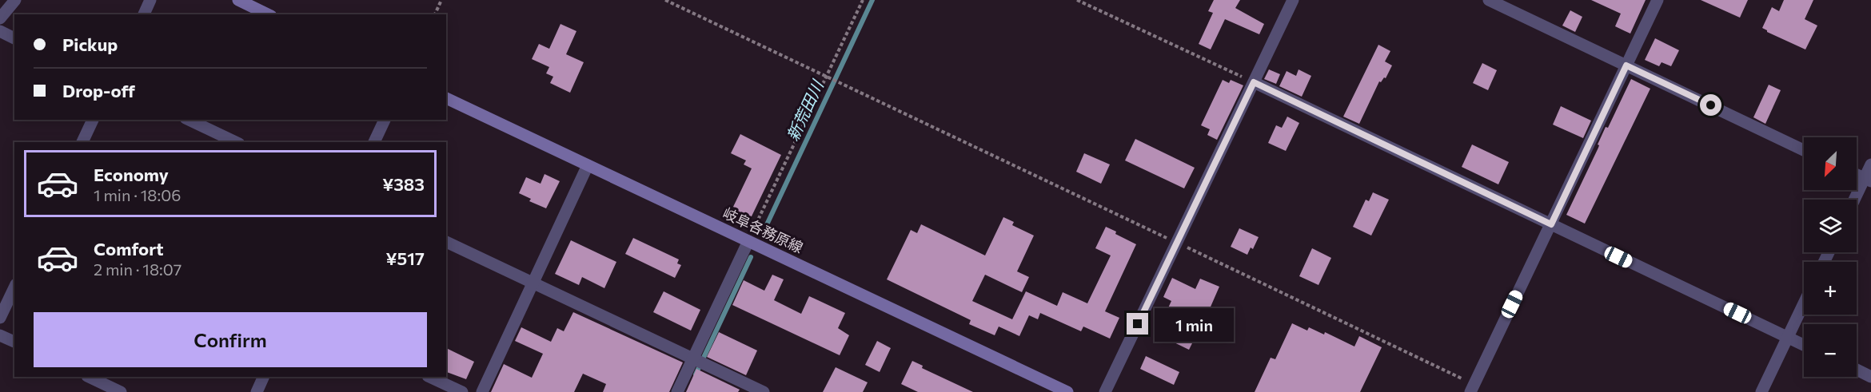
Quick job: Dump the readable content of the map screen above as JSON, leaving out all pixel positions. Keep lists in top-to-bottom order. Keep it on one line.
{"streets":{"main road":["岐阜各務原線"]},"water":["新荒田川"],"north":"bottom left","page":{"banner":["Pickup","Drop-off"],"map_buttons":["+","−"],"list":[{"name":"Economy","note":"1 min · 18:06","value":"¥383"},{"name":"Comfort","note":"2 min · 18:07","value":"¥517"}],"buttons":"Confirm","bubble":"1 min"}}
